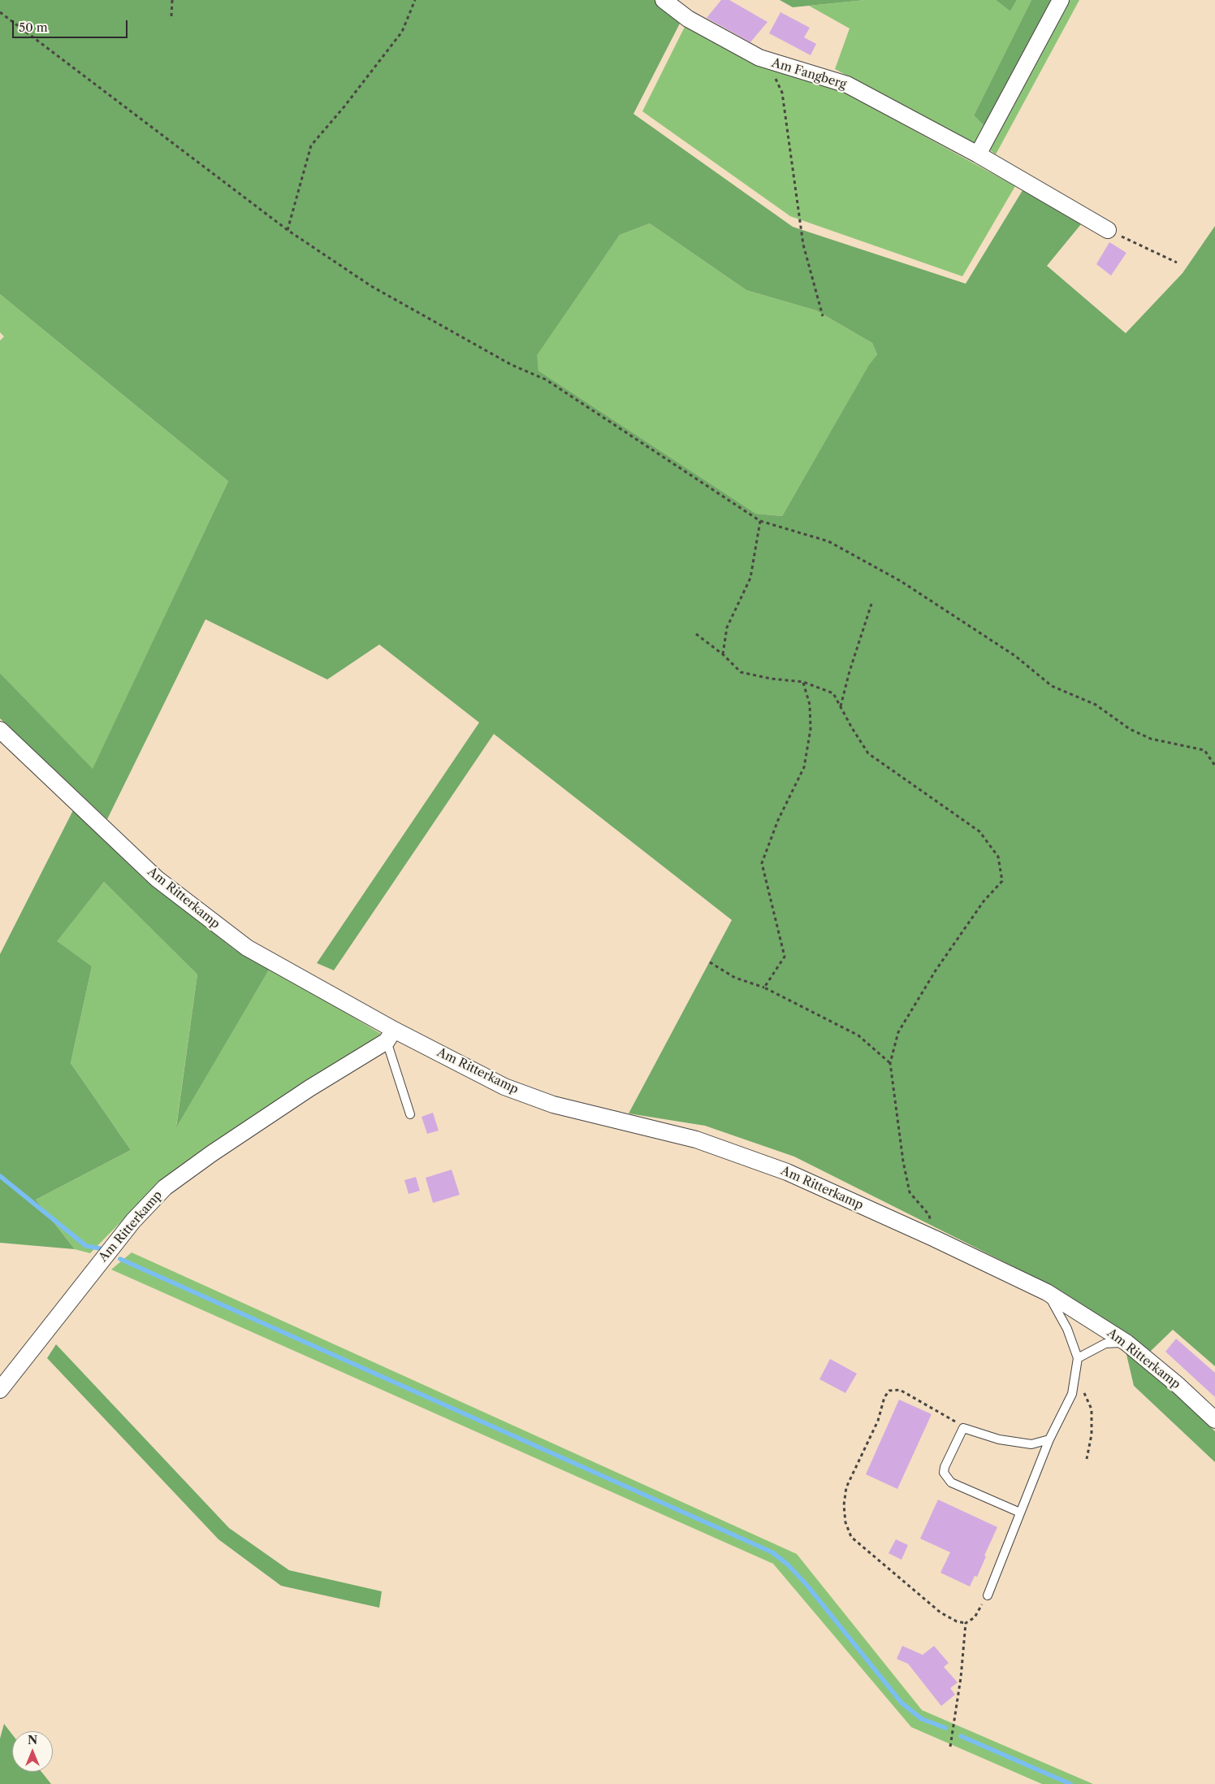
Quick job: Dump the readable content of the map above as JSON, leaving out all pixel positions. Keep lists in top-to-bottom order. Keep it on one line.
{"streets":{"street":["Am Fangberg","Am Ritterkamp"]},"scale_bar":"50 m","north":"top"}
